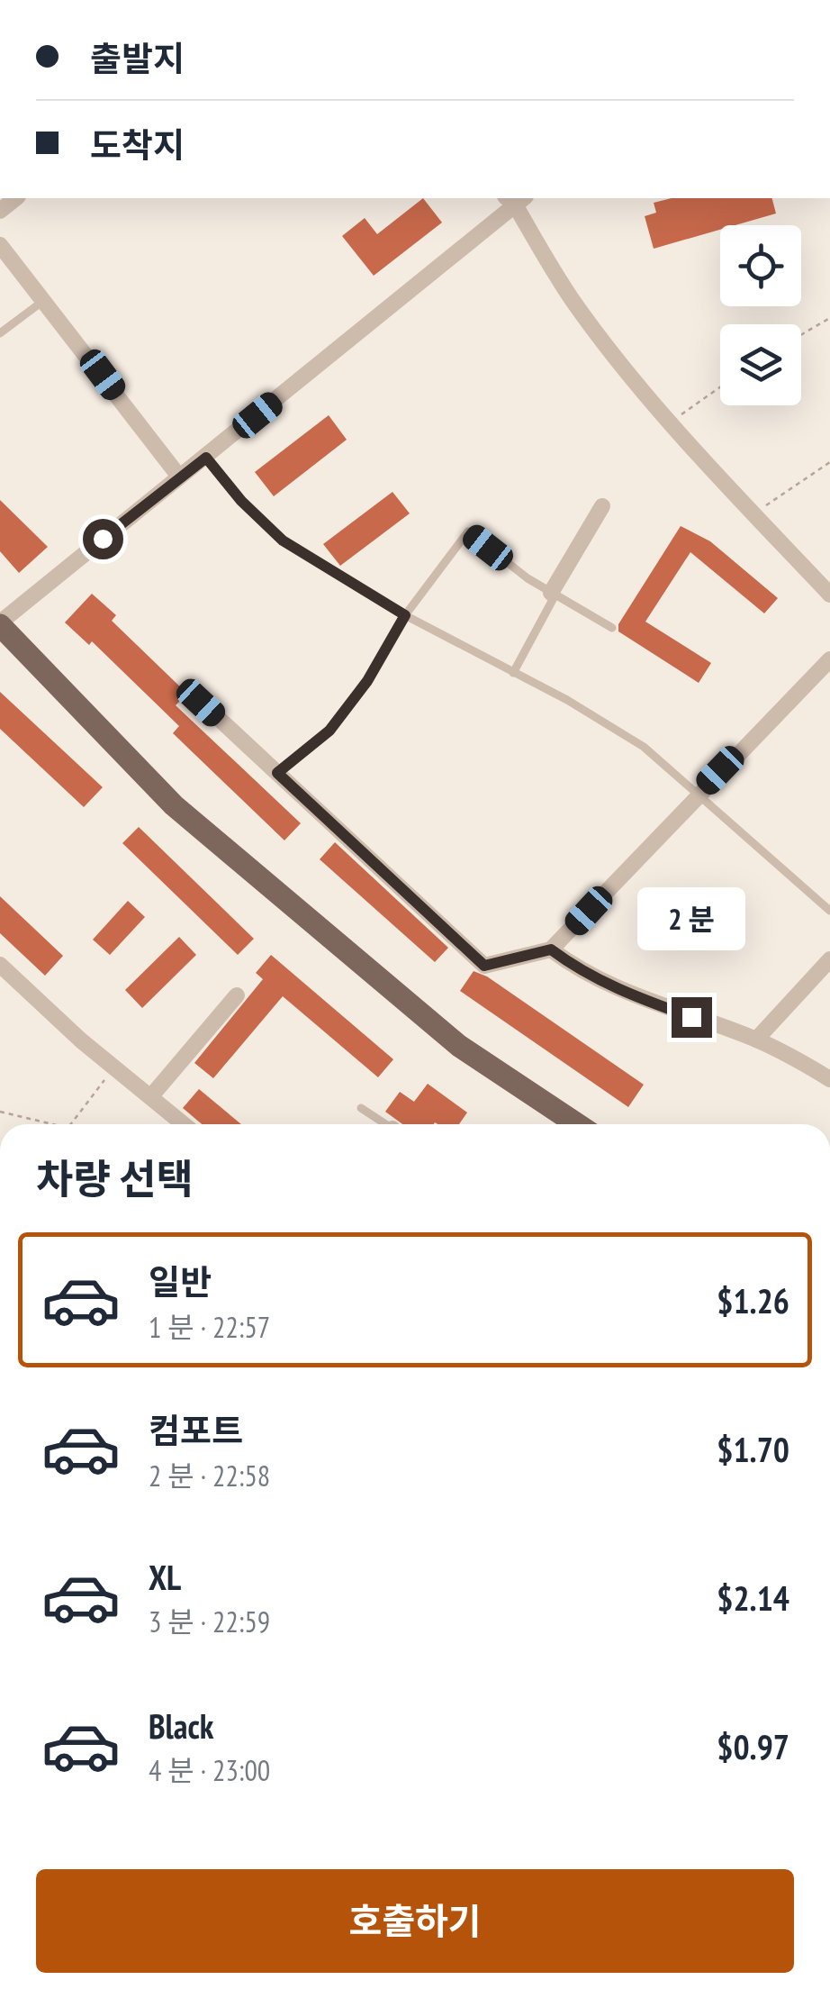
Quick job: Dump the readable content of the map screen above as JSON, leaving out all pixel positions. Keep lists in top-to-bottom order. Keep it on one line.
{"page":{"banner":["출발지","도착지"],"bubble":"2 분","heading":"차량 선택","list":[{"name":"일반","note":"1 분 · 22:57","value":"$1.26"},{"name":"컴포트","note":"2 분 · 22:58","value":"$1.70"},{"name":"XL","note":"3 분 · 22:59","value":"$2.14"},{"name":"Black","note":"4 분 · 23:00","value":"$0.97"}],"buttons":"호출하기"}}
